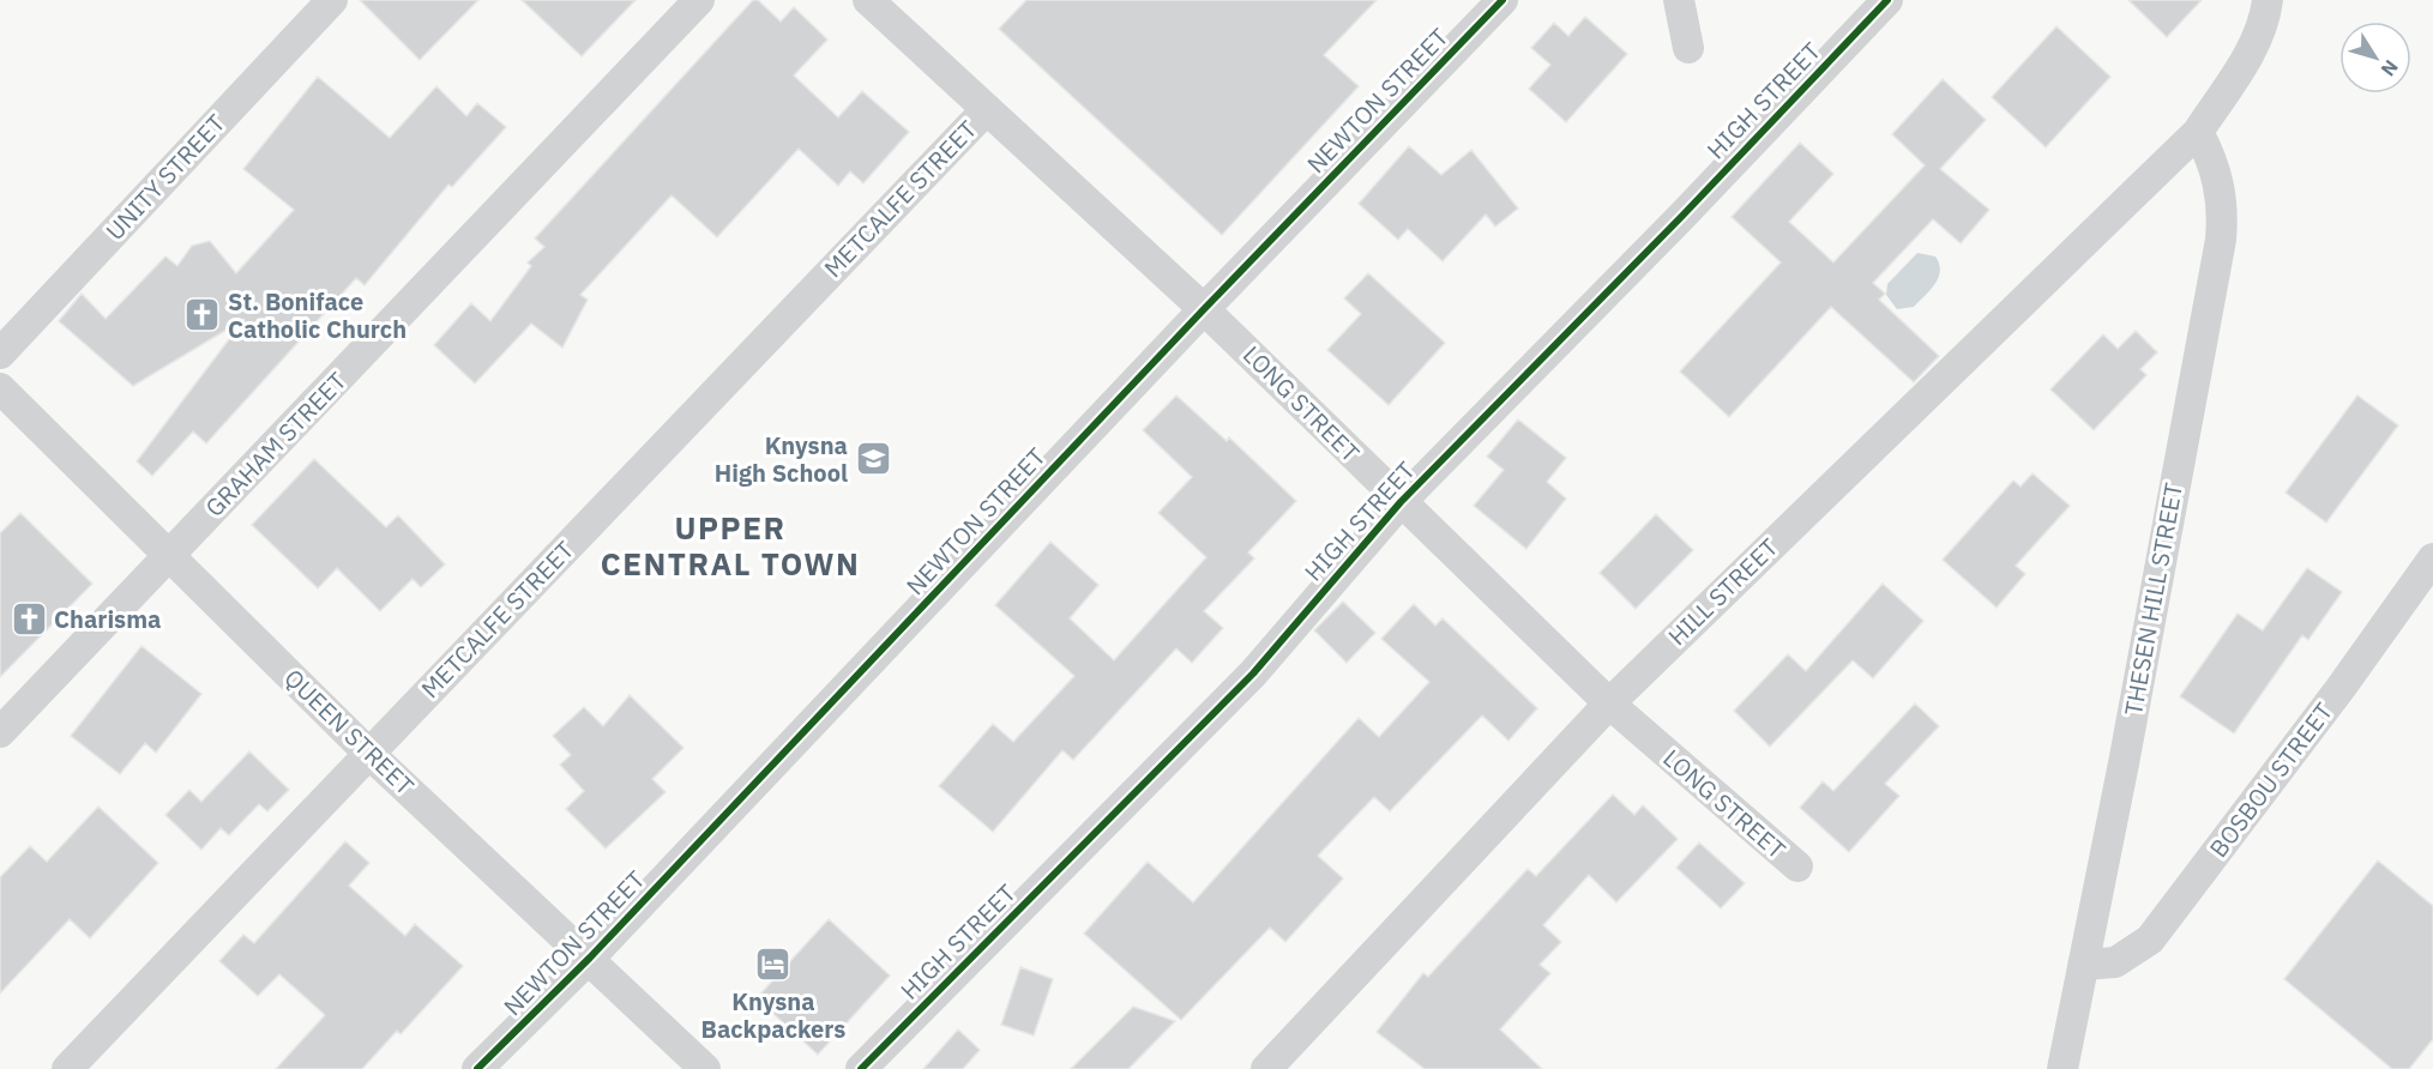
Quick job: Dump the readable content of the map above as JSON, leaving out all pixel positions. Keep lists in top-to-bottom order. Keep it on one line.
{"streets":{"street":["NEWTON STREET","HIGH STREET","UNITY STREET","METCALFE STREET","LONG STREET","GRAHAM STREET","HILL STREET","THESEN HILL STREET","QUEEN STREET","BOSBOU STREET"]},"crossings":[["NEWTON STREET","LONG STREET"],["NEWTON STREET","QUEEN STREET"],["HIGH STREET","LONG STREET"],["METCALFE STREET","LONG STREET"],["METCALFE STREET","QUEEN STREET"],["LONG STREET","HILL STREET"],["GRAHAM STREET","QUEEN STREET"],["HILL STREET","THESEN HILL STREET"],["THESEN HILL STREET","BOSBOU STREET"]],"districts":["UPPER CENTRAL TOWN"],"places":{"church":["St. Boniface Catholic Church","Charisma"],"school or university":["Knysna High School"],"hotel":["Knysna Backpackers"]},"north":"bottom right"}
